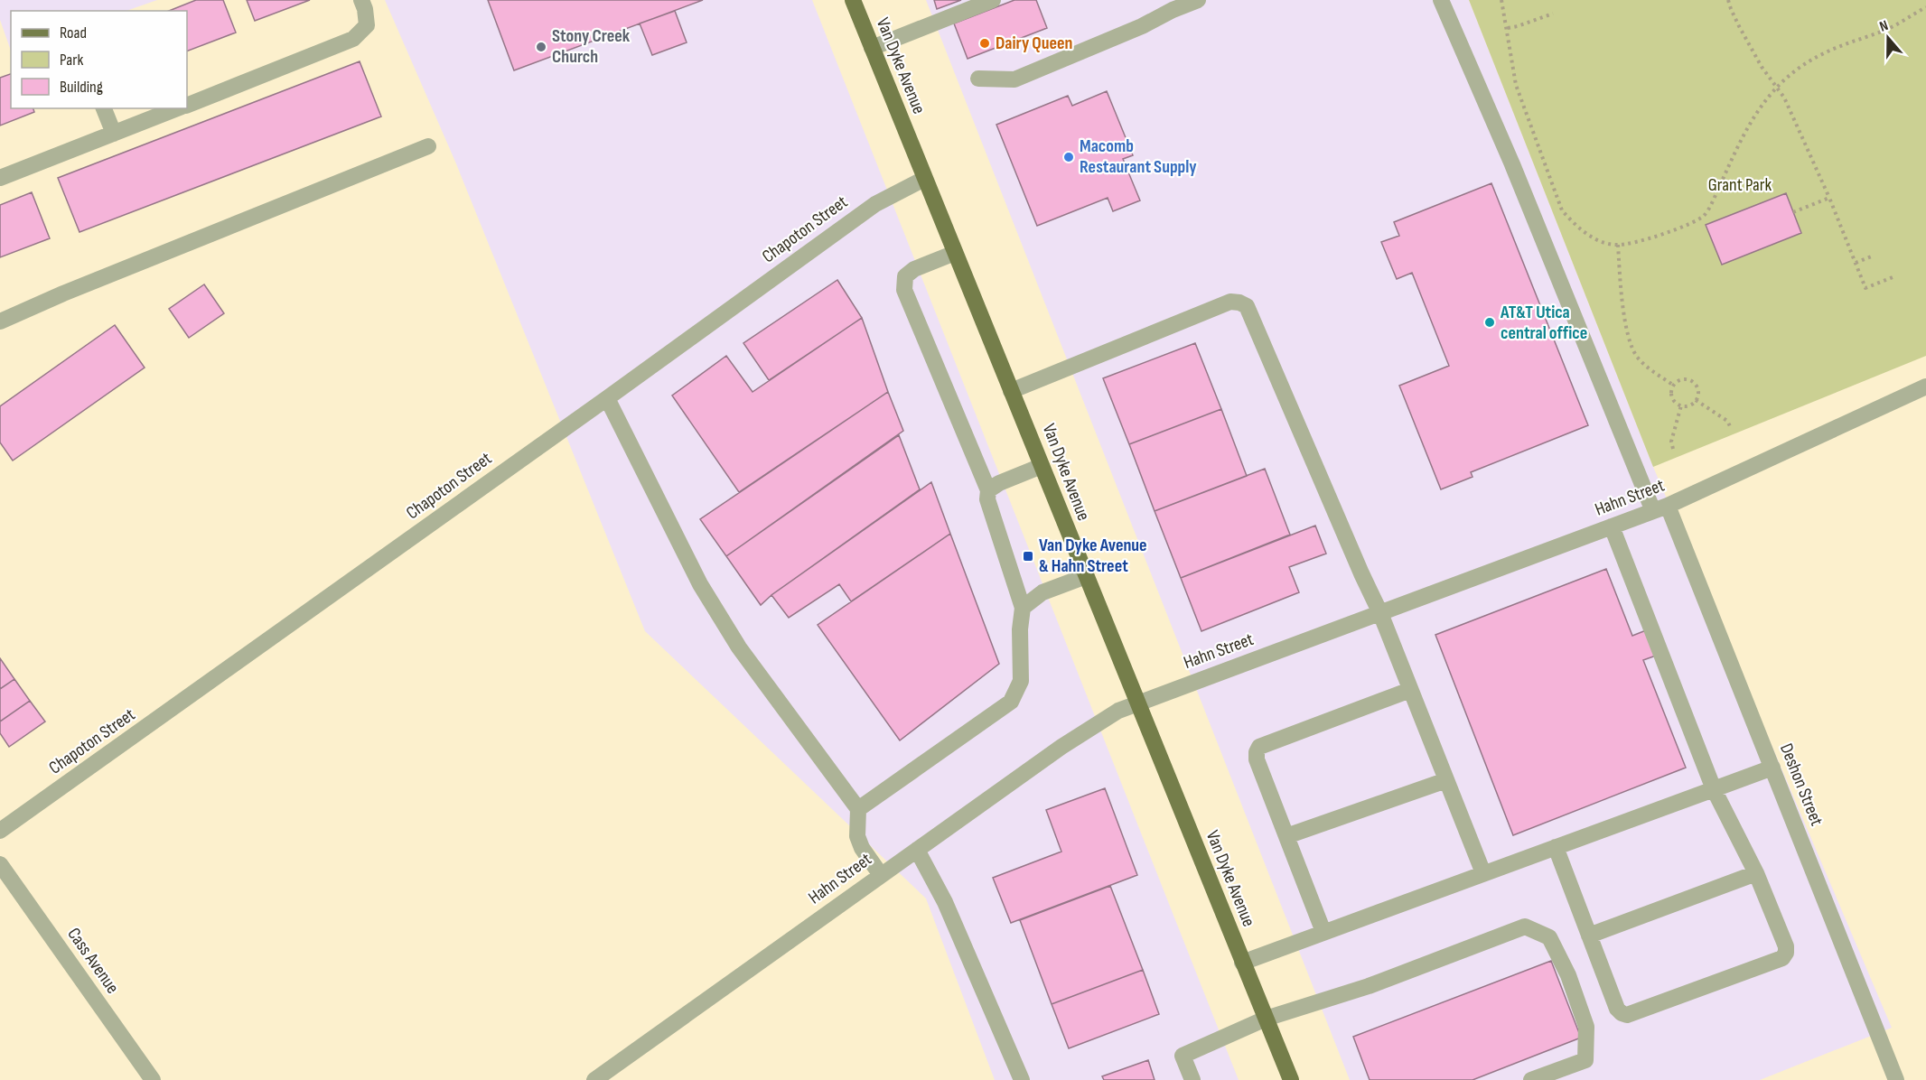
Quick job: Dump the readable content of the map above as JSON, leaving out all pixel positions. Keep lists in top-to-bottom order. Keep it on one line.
{"streets":{"main road":["Van Dyke Avenue"],"street":["Chapoton Street","Hahn Street","Deshon Street","Cass Avenue"]},"crossings":[["Van Dyke Avenue","Chapoton Street"],["Van Dyke Avenue","Hahn Street"],["Hahn Street","Deshon Street"]],"parks":["Grant Park"],"places":{"other":["Dairy Queen","Stony Creek Church","Macomb Restaurant Supply","AT&T Utica central office"],"transit":["Van Dyke Avenue & Hahn Street"]},"legend":["Road","Park","Building"],"north":"top"}
